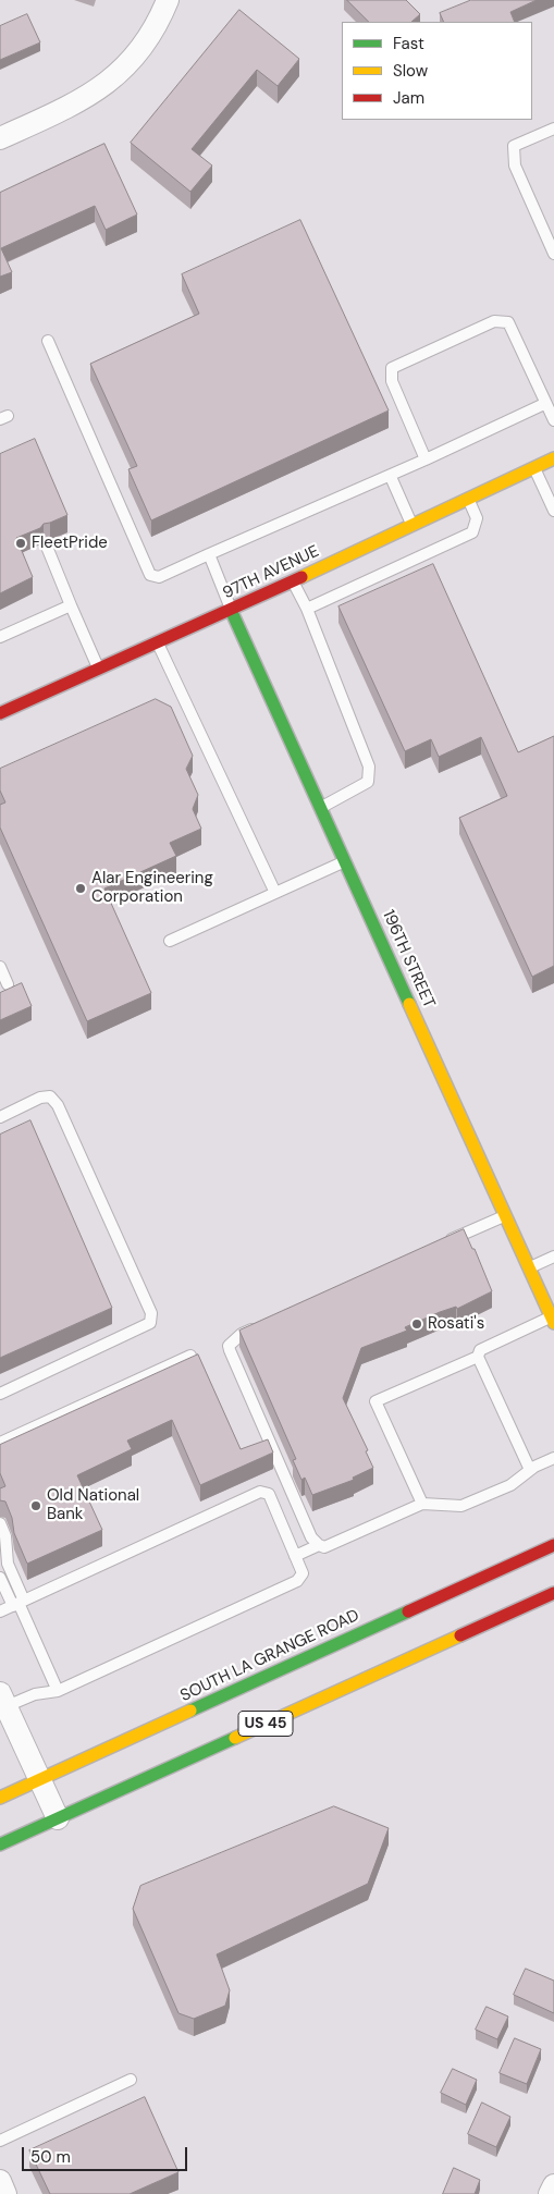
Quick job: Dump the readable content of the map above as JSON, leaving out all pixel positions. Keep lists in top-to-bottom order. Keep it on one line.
{"streets":{"street":["97TH AVENUE","196TH STREET","SOUTH LA GRANGE ROAD","US 45"]},"crossings":[["97TH AVENUE","196TH STREET"]],"places":["FleetPride","Alar Engineering Corporation","Rosati's","Old National Bank"],"legend":["Fast","Slow","Jam"],"scale_bar":"50 m"}
